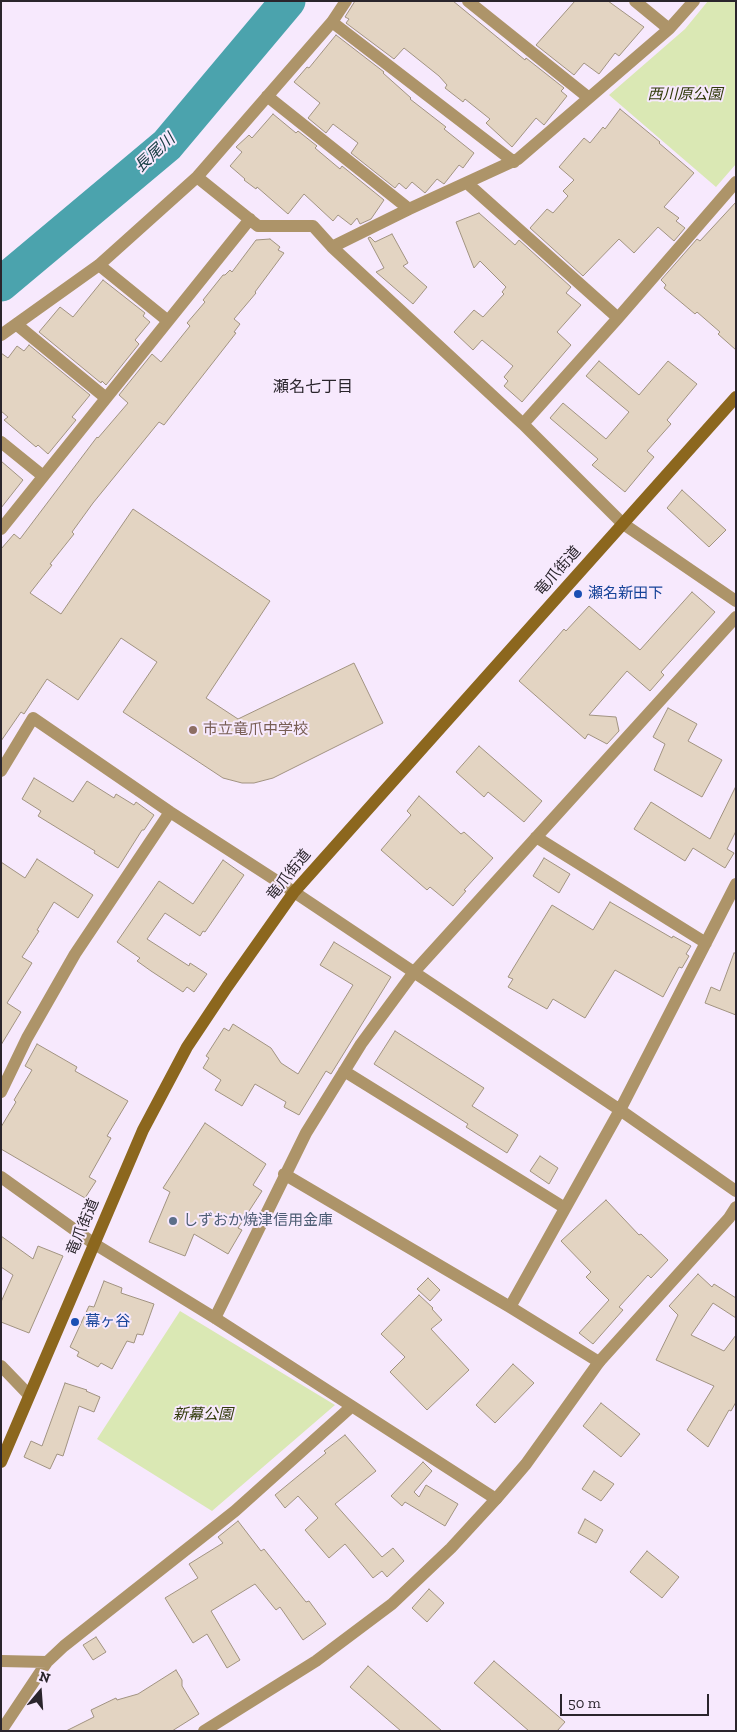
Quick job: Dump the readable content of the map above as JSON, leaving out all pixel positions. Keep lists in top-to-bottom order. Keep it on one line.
{"streets":{"main road":["竜爪街道"]},"districts":["瀬名七丁目"],"water":["長尾川"],"parks":["西川原公園","新幕公園"],"places":["瀬名新田下","市立竜爪中学校","しずおか焼津信用金庫","幕ヶ谷"],"scale_bar":"50 m","north":"top"}
